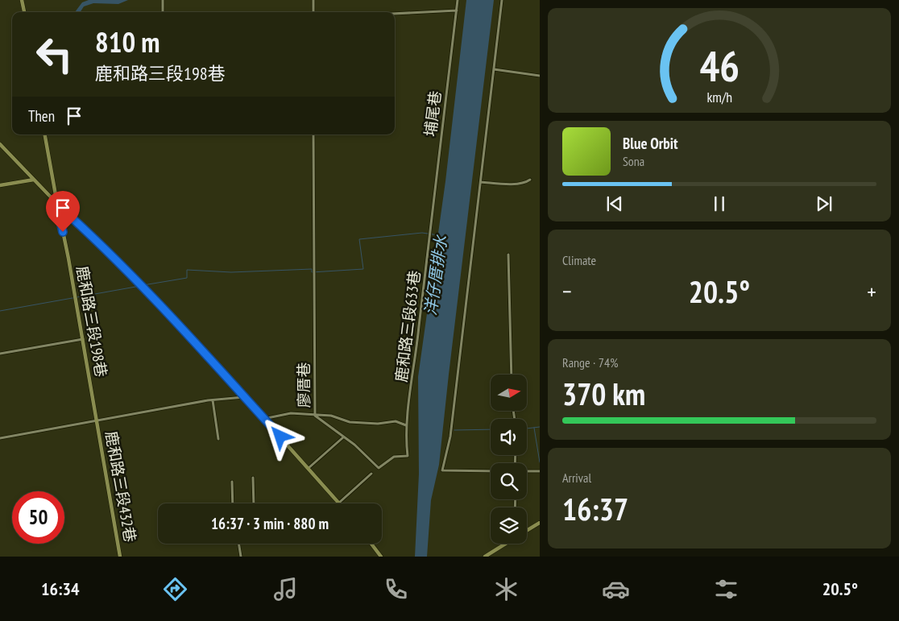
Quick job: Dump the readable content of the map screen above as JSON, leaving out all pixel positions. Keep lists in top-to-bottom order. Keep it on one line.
{"streets":{"street":["埔尾巷","鹿和路三段198巷","鹿和路三段633巷","廖厝巷","鹿和路三段432巷"]},"crossings":[["埔尾巷","鹿和路三段633巷"],["鹿和路三段198巷","鹿和路三段432巷"]],"water":["洋仔厝排水"],"north":"right","page":{"turn":["810 m","鹿和路三段198巷"],"then":"Then","song":["Blue Orbit","Sona"],"tile":["Climate",["Range · 74%","370 km"],["Arrival","16:37"]],"heat":["−","20.5°","+"],"limit":"50","trip":"16:37 · 3 min · 880 m","tabs":["16:34","20.5°"],"gauge":["46","km/h"]}}
